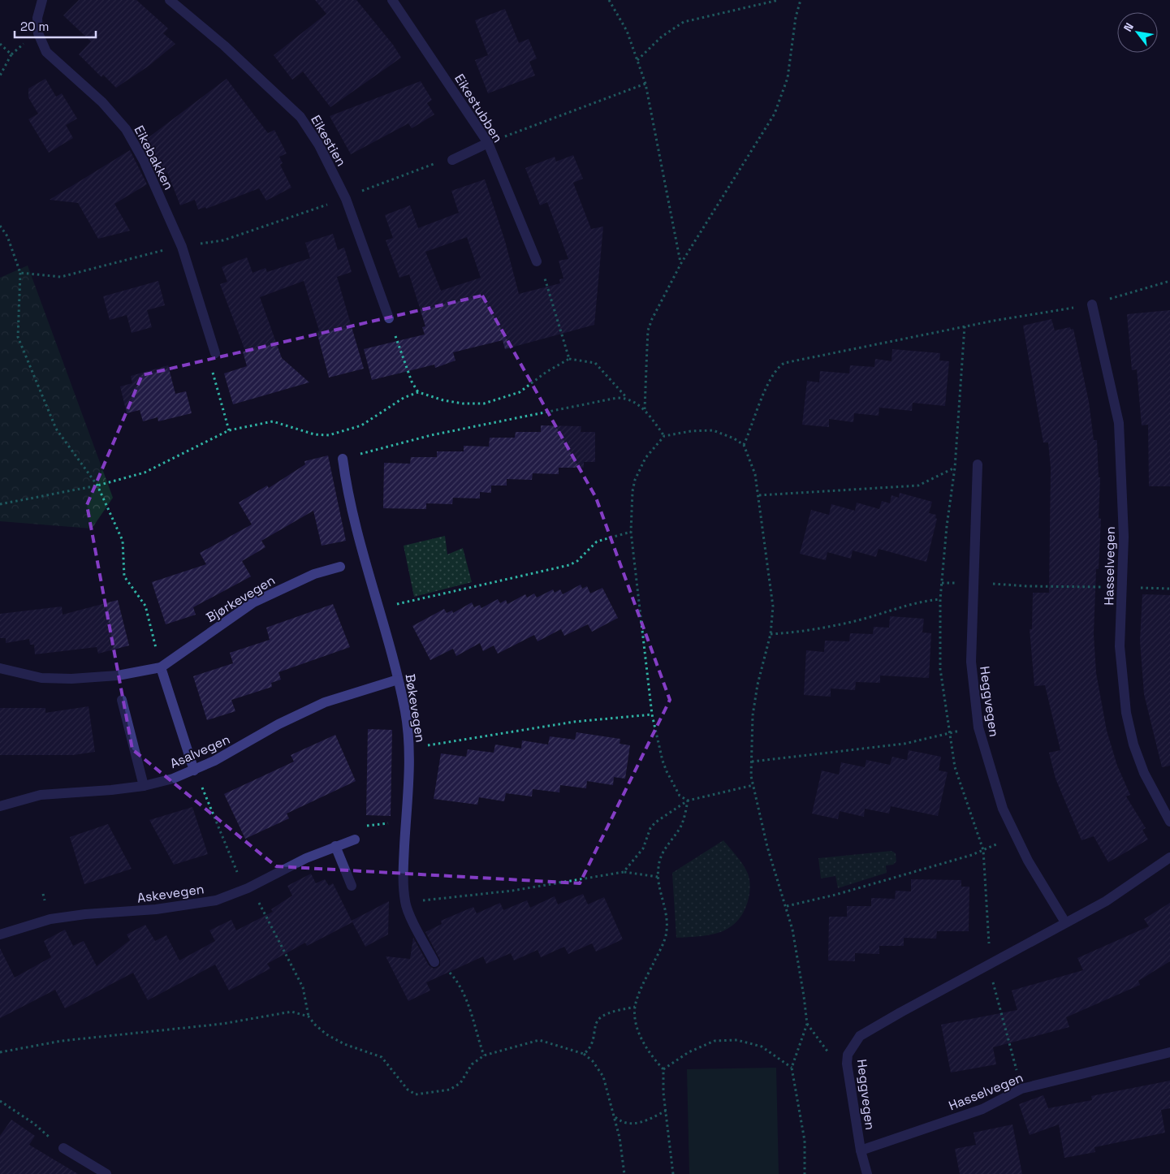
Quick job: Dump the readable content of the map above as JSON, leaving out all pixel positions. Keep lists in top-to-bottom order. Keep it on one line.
{"streets":{"street":["Eikestubben","Eikestien","Eikebakken","Hasselvegen","Bjørkevegen","Heggvegen","Bøkevegen","Asalvegen","Askevegen"]},"crossings":[["Hasselvegen","Heggvegen"],["Bøkevegen","Asalvegen"]],"scale_bar":"20 m","north":"top left"}
